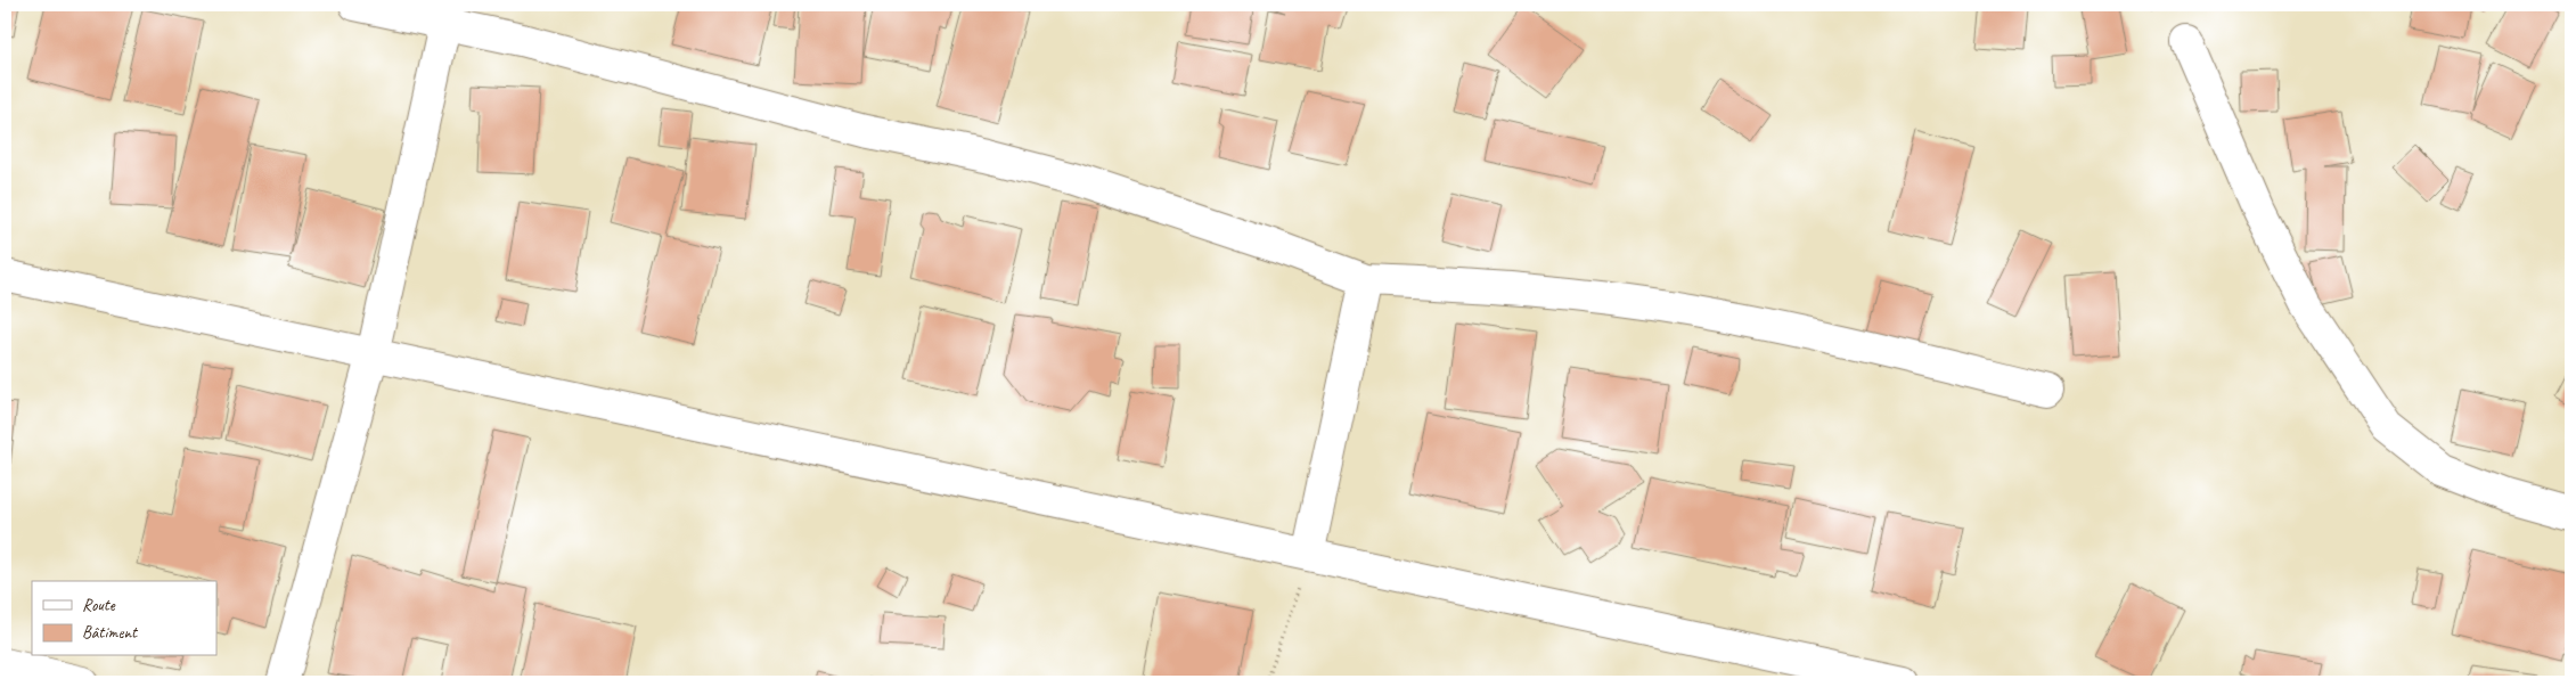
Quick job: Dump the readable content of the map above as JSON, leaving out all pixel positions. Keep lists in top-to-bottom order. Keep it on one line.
{"legend":["Route","Bâtiment"]}
